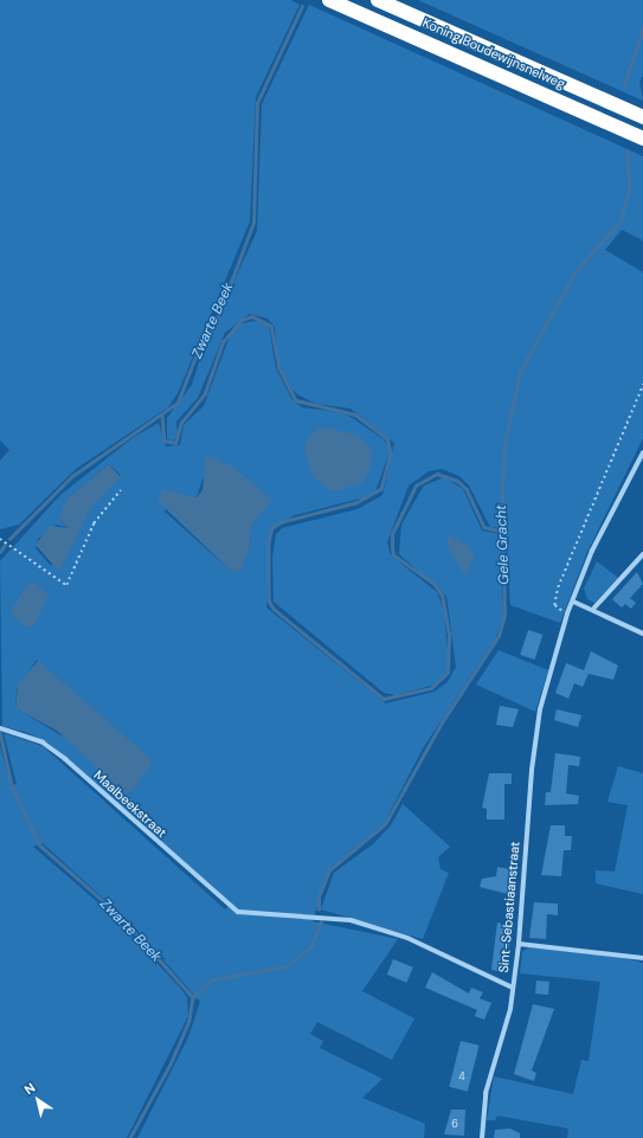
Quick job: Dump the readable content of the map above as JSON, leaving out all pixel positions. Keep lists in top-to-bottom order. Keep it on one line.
{"streets":{"highway":["Koning Boudewijnsnelweg"],"street":["Maalbeekstraat","Sint-Sebastiaanstraat"]},"crossings":[["Maalbeekstraat","Sint-Sebastiaanstraat"]],"water":["Zwarte Beek","Gele Gracht"],"house_numbers":["4","6"],"north":"top left"}
